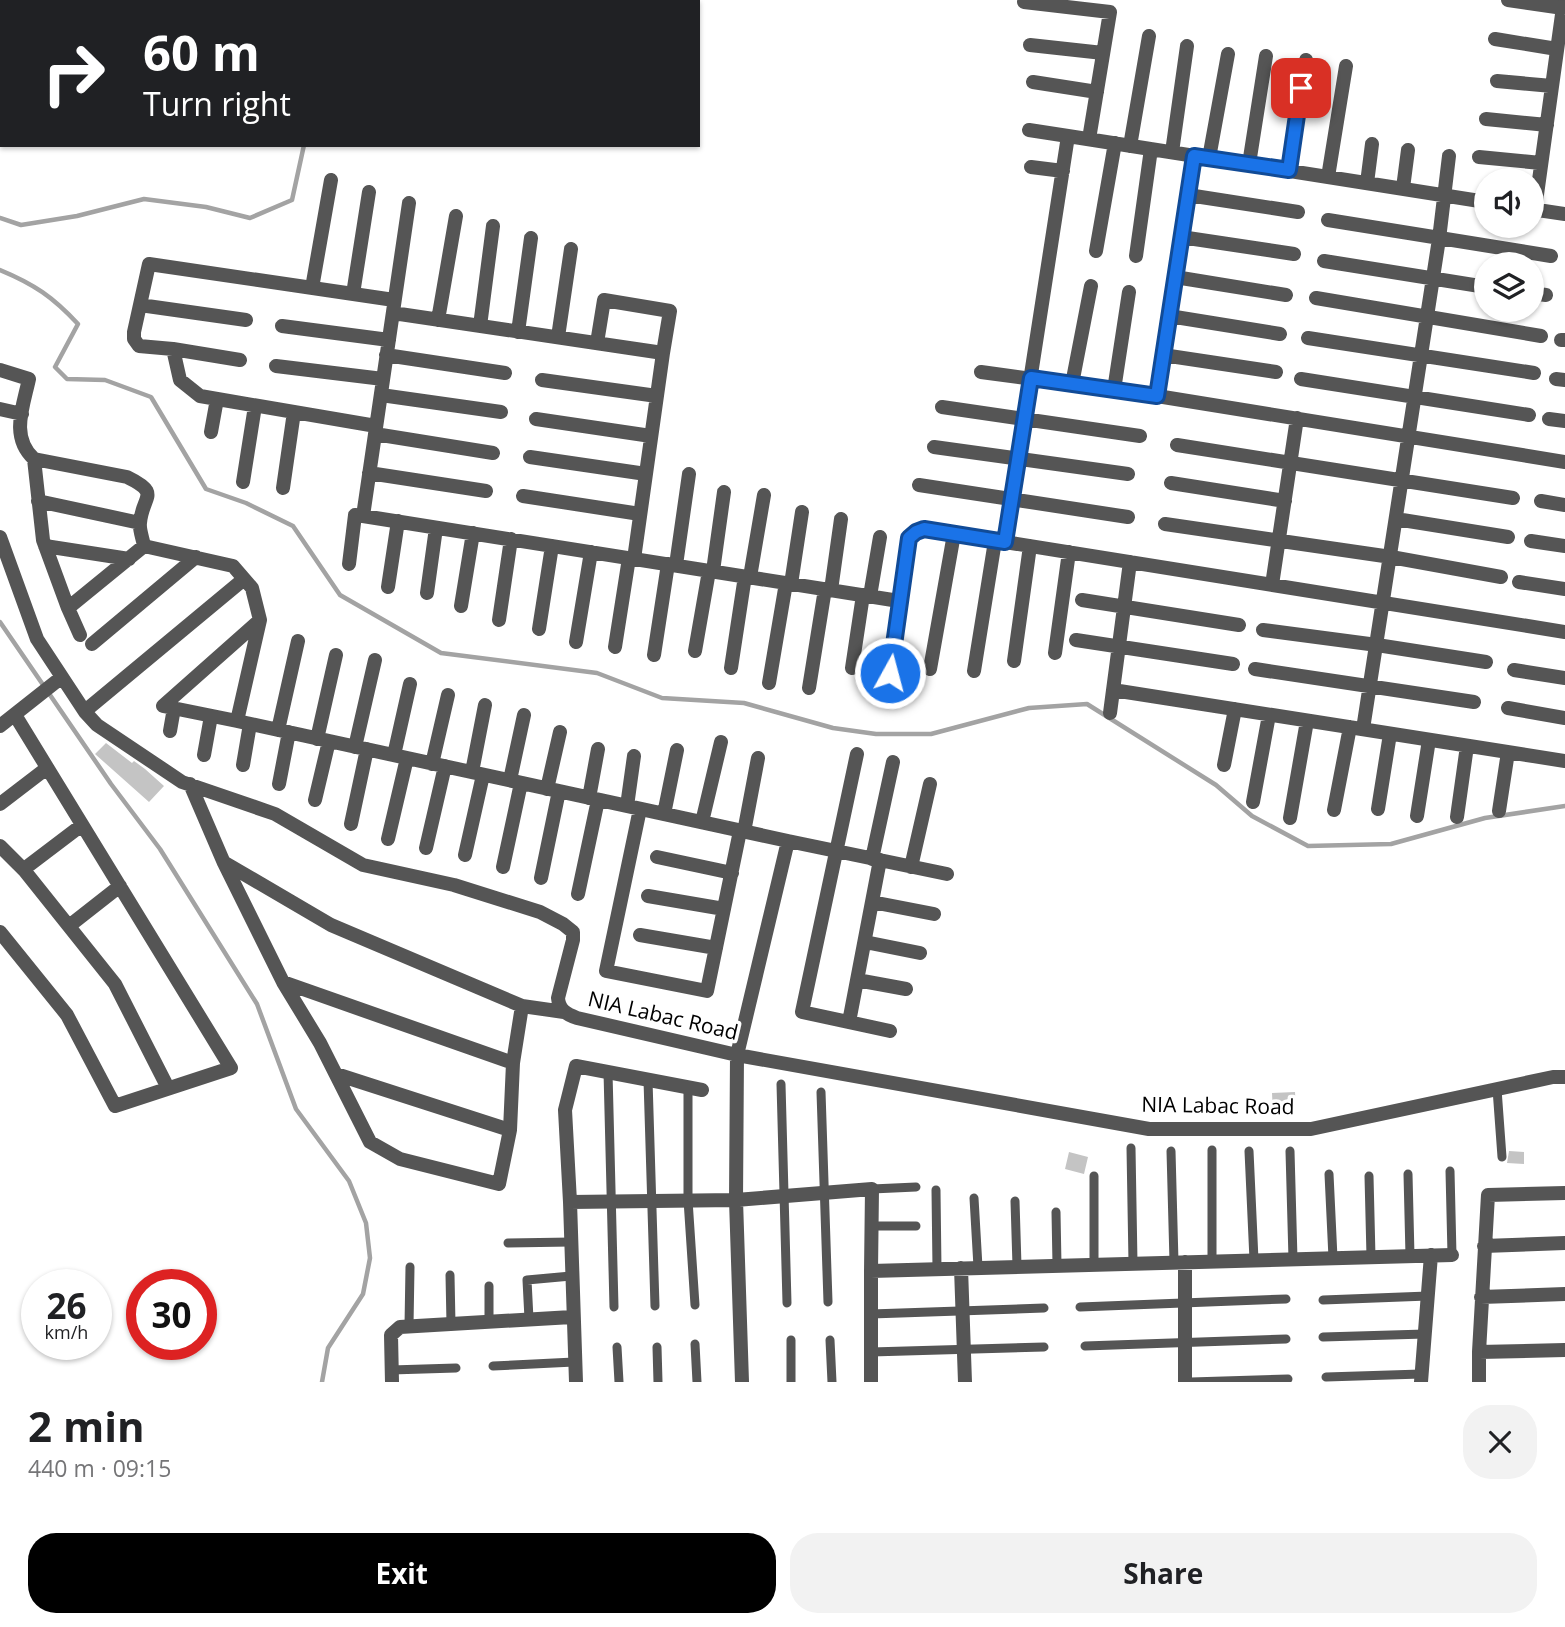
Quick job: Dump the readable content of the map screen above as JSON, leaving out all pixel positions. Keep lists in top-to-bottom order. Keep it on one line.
{"streets":{"street":["NIA Labac Road"]},"page":{"turn":["60 m","Turn right"],"speed":"26 km/h","limit":"30","heading":["2 min","440 m · 09:15"],"buttons":["Exit","Share"]}}
